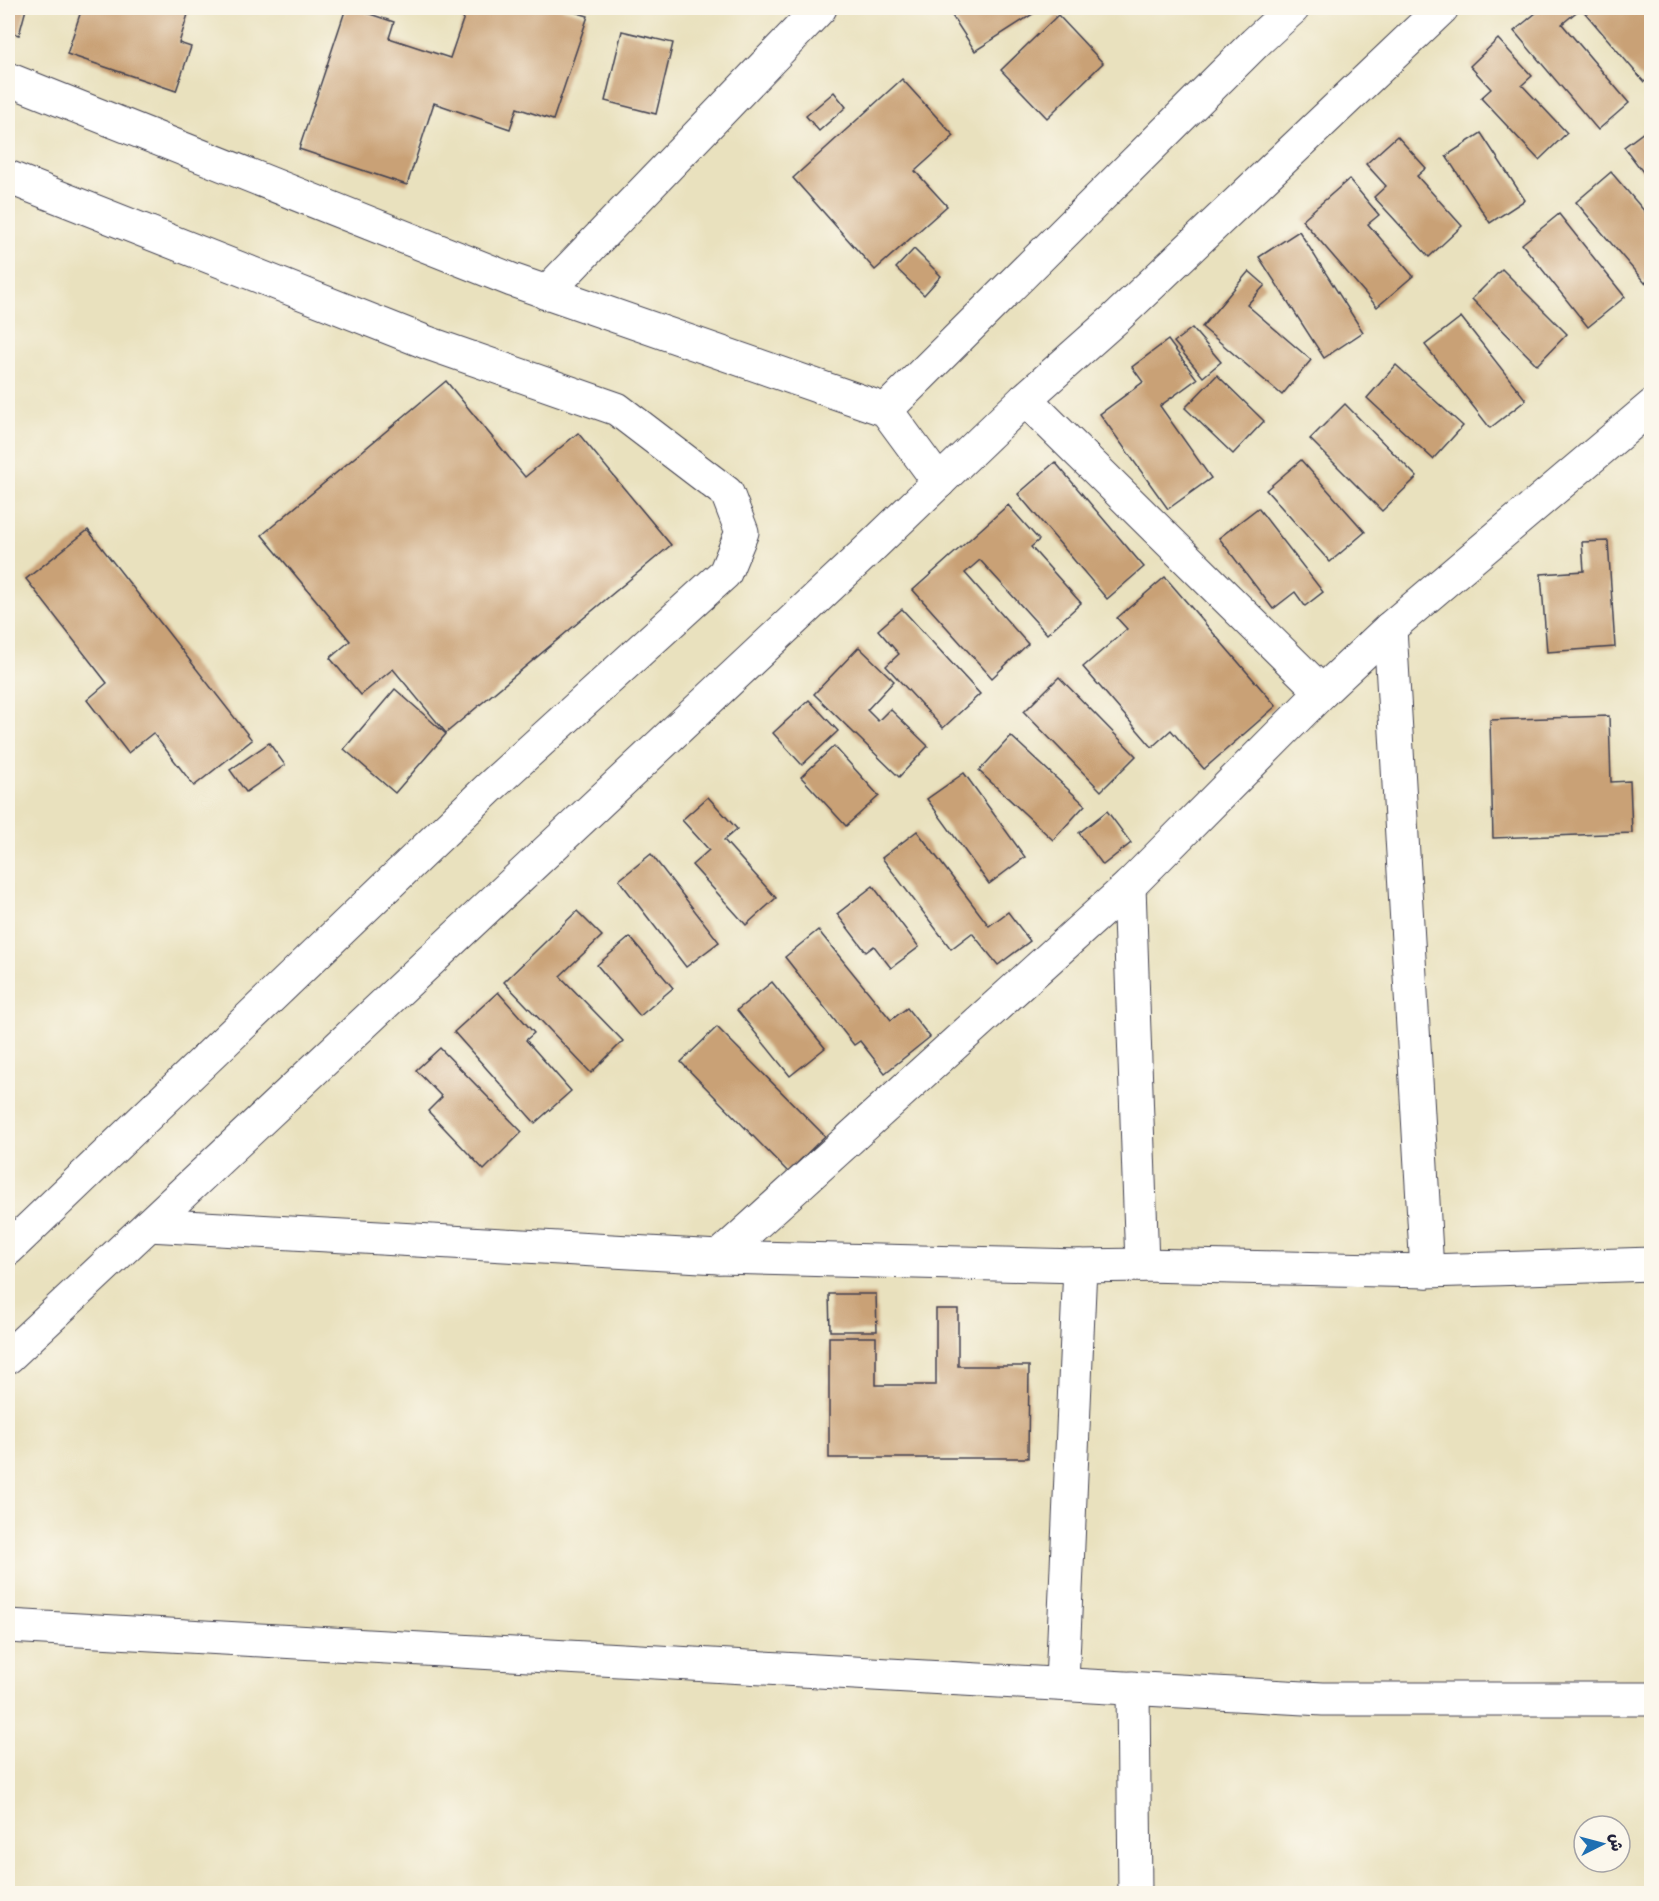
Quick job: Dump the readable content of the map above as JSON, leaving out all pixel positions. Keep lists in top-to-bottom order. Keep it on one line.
{"north":"right"}
